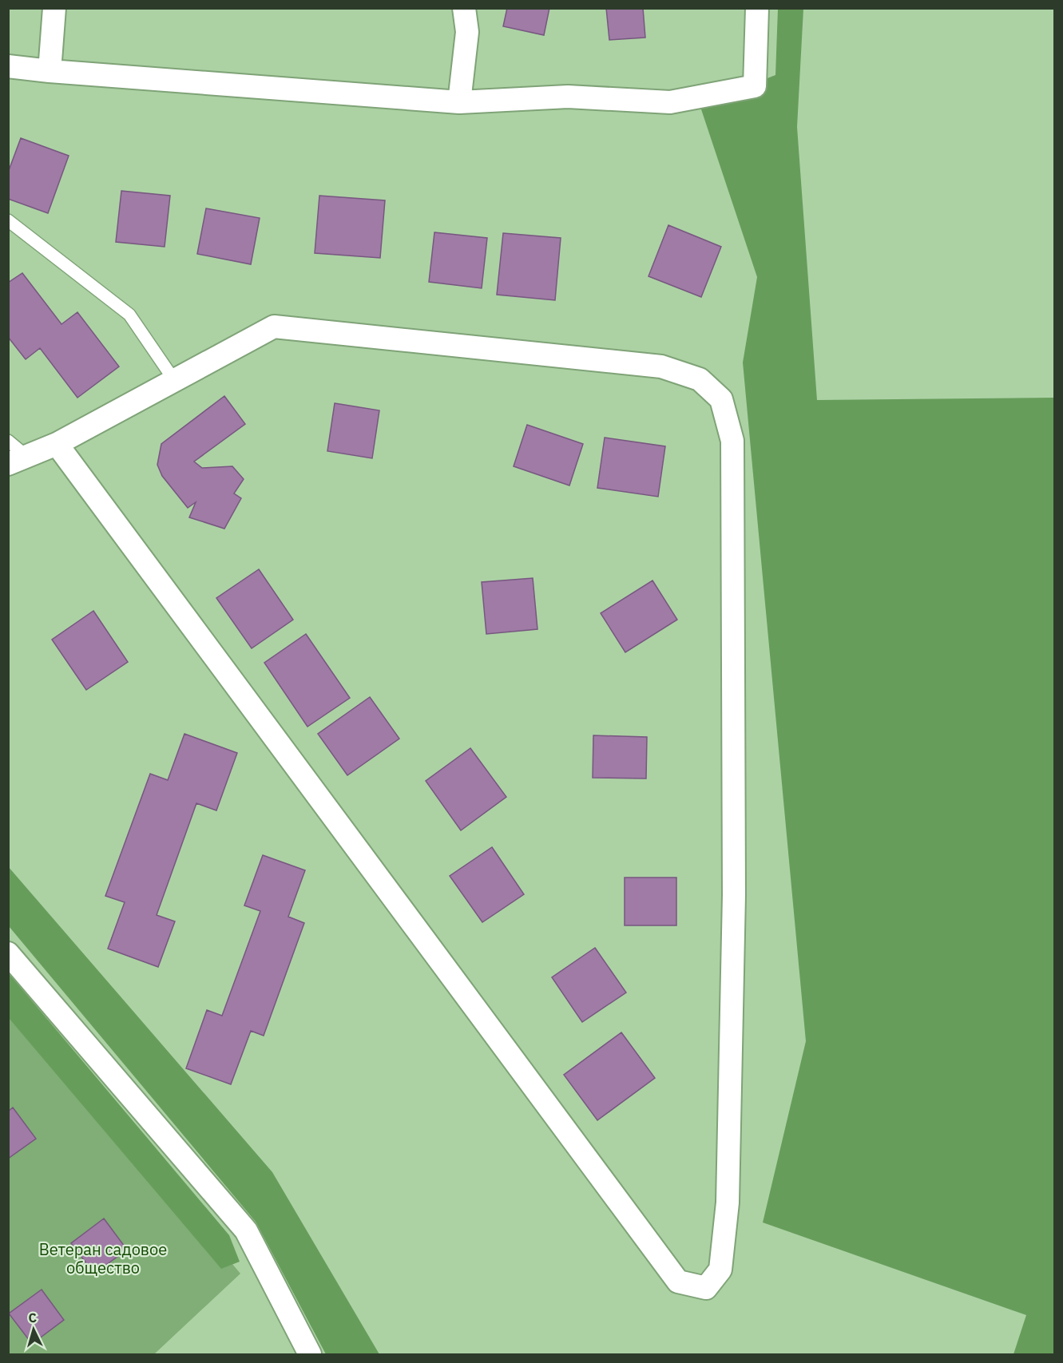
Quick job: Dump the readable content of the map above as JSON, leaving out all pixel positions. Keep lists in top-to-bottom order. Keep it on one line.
{"parks":["Ветеран садовое общество"],"north":"top"}
